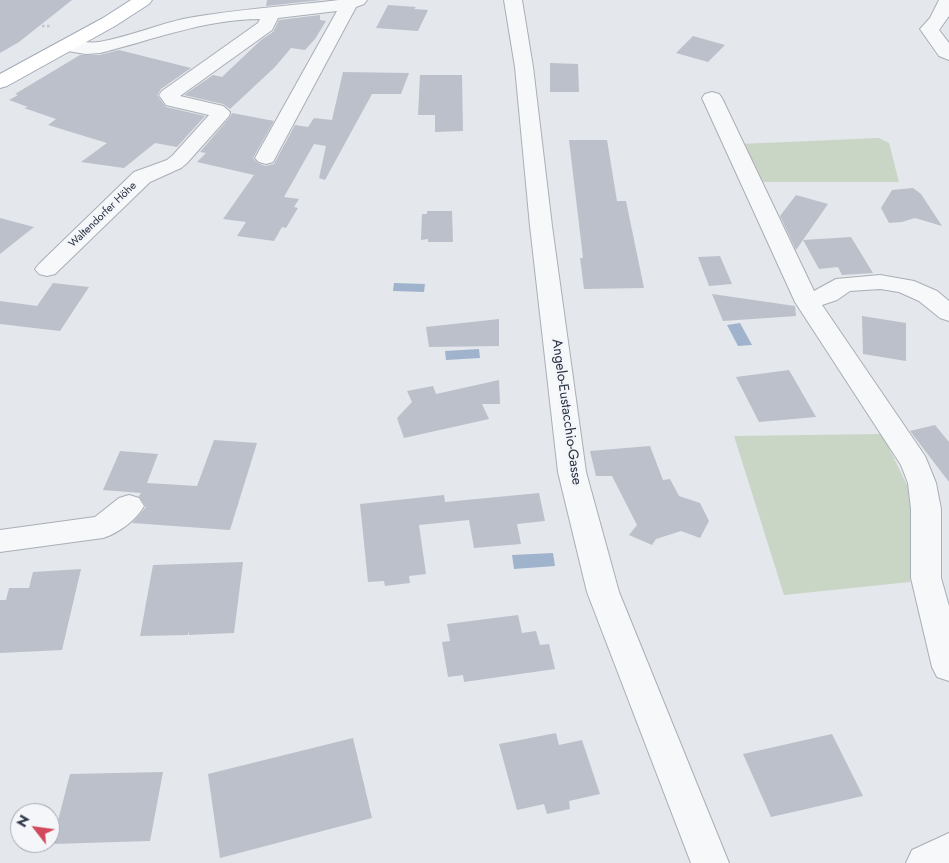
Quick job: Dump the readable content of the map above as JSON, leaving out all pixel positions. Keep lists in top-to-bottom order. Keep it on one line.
{"streets":{"street":["Waltendorfer Höhe","Angelo-Eustacchio-Gasse"]},"north":"top left"}
